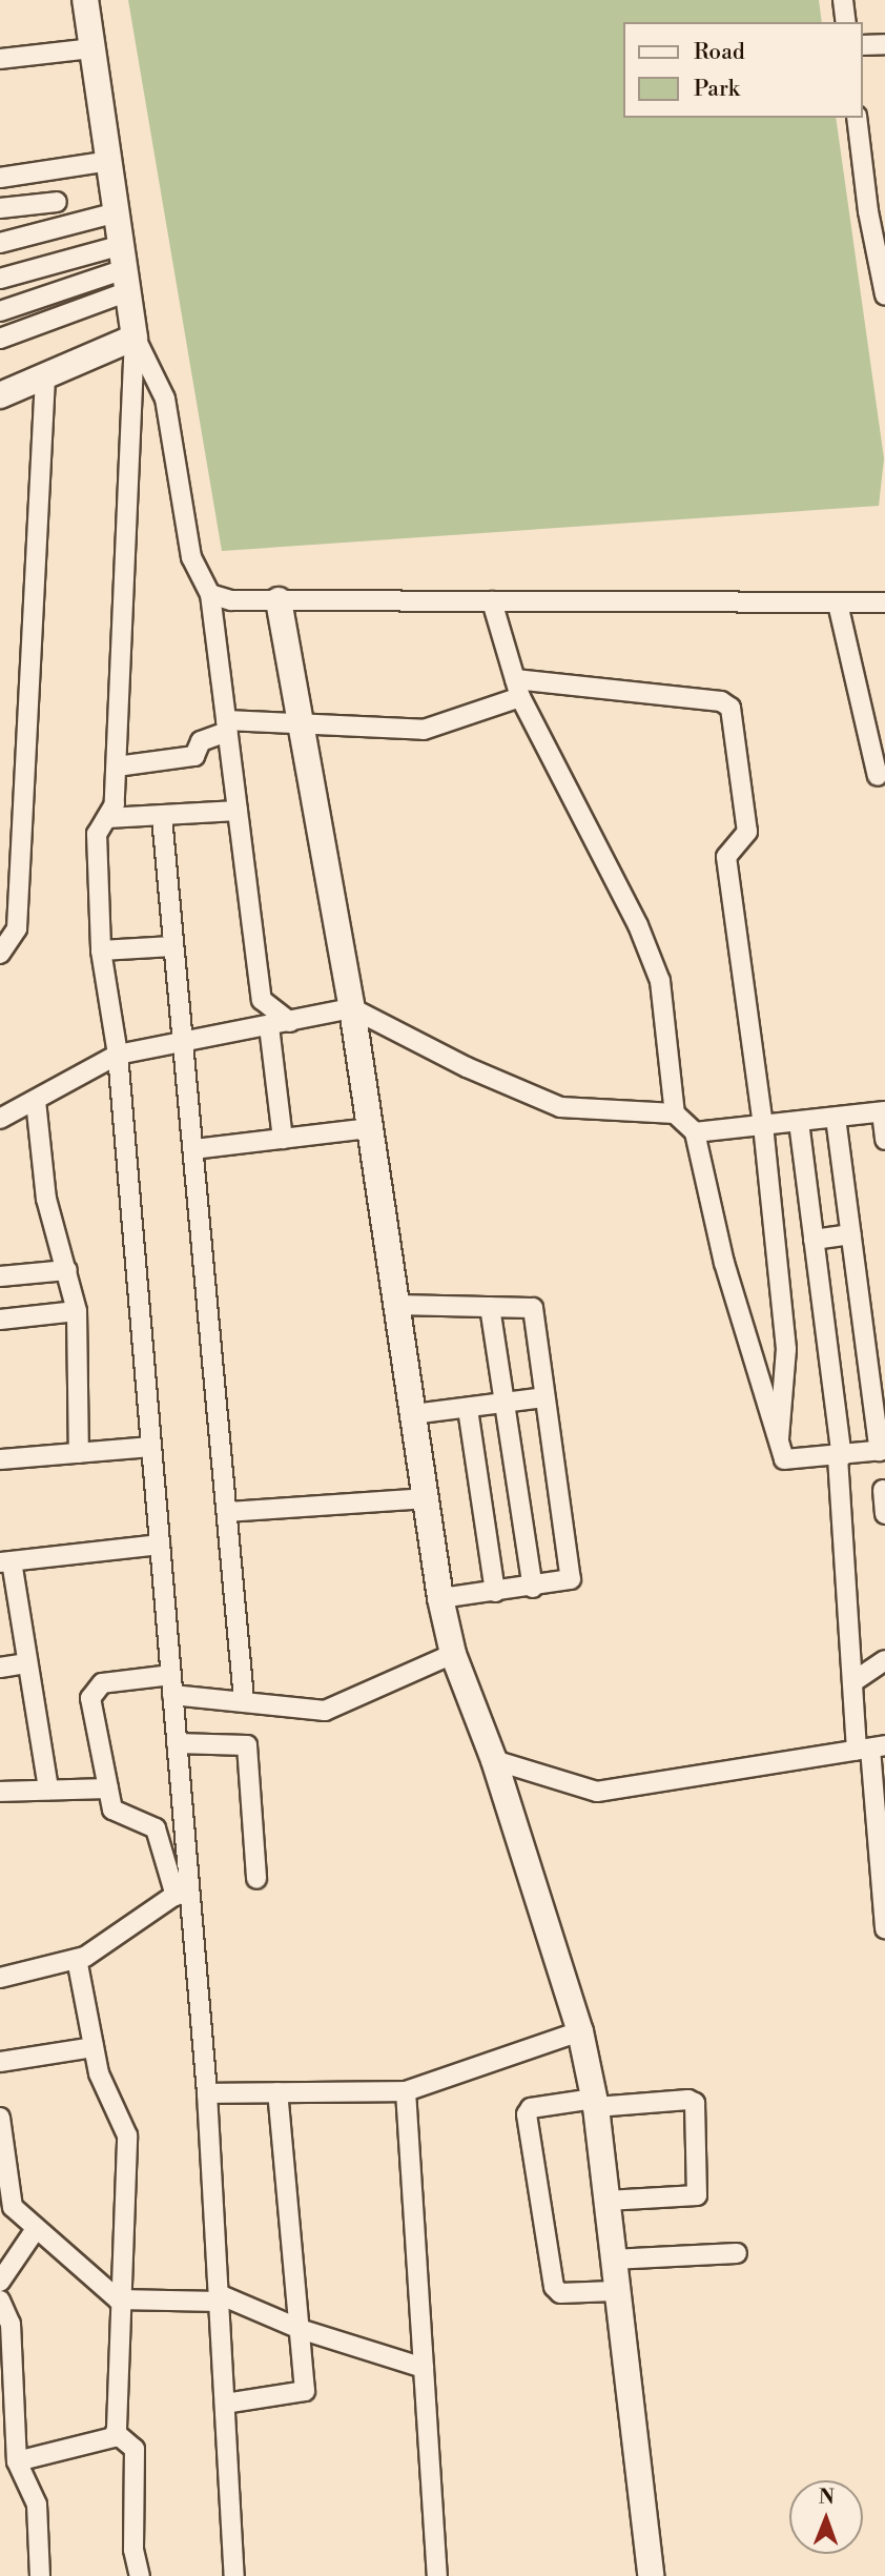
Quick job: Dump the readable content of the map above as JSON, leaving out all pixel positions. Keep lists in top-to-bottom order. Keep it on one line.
{"legend":["Road","Park"],"north":"top"}
